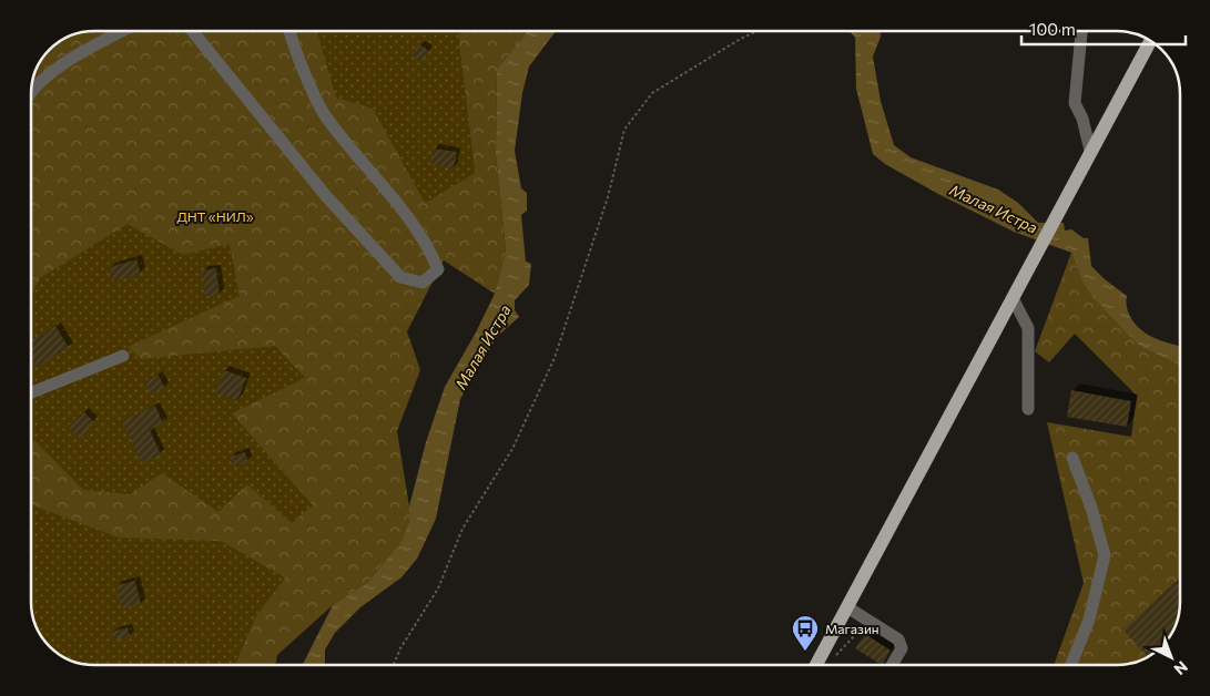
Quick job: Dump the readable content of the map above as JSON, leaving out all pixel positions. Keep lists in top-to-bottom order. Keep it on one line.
{"water":["Малая Истра"],"parks":["ДНТ «НИЛ»"],"places":{"bus stop":["Магазин"]},"scale_bar":"100 m","north":"bottom right"}
